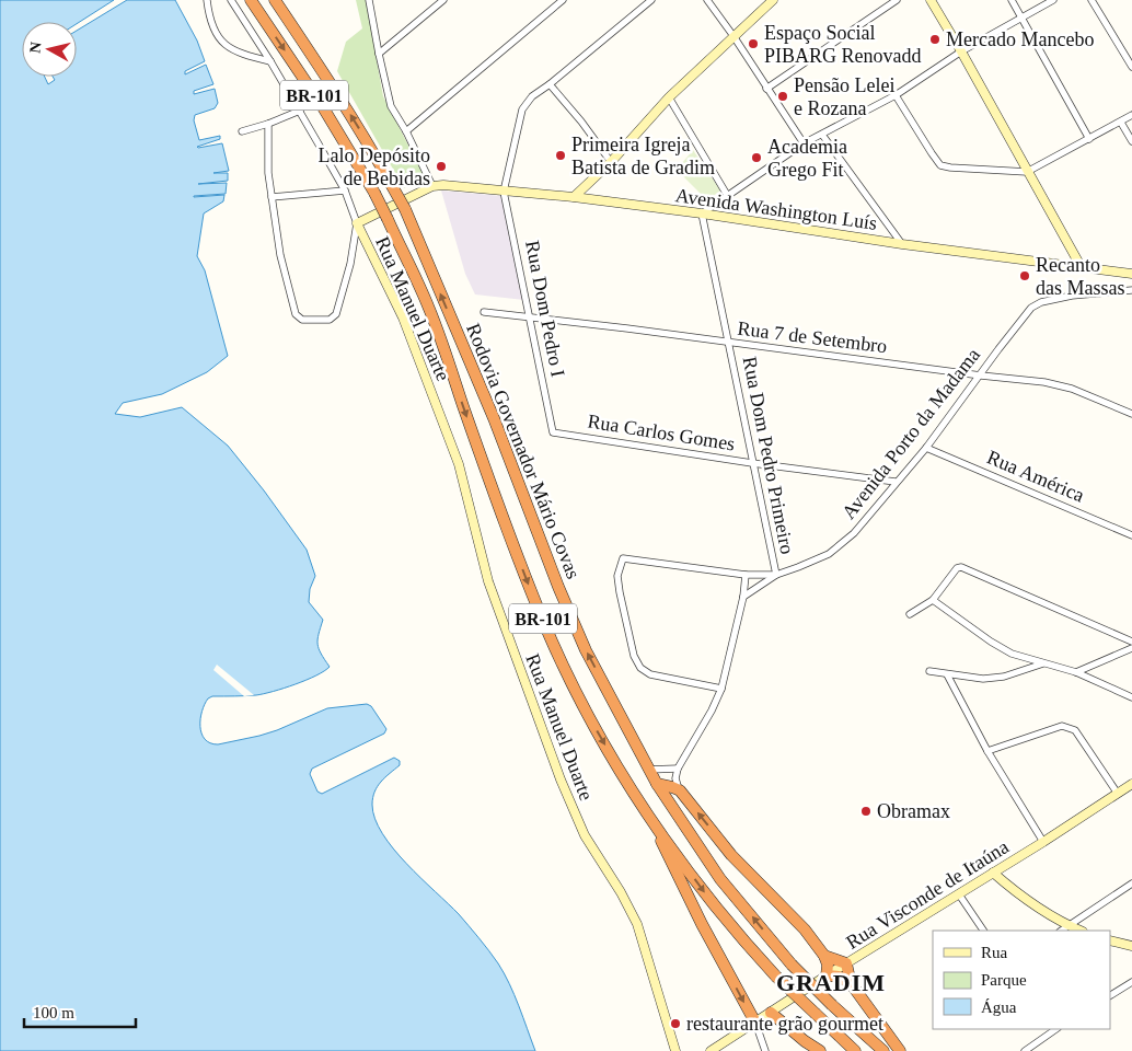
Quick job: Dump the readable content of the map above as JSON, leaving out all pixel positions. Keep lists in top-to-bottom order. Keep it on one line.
{"streets":{"highway":["BR-101","Rodovia Governador Mário Covas"],"street":["Avenida Washington Luís","Rua Manuel Duarte","Rua Dom Pedro I","Rua 7 de Setembro","Rua Carlos Gomes","Avenida Porto da Madama","Rua Dom Pedro Primeiro","Rua América","Rua Visconde de Itaúna"]},"crossings":[["Avenida Washington Luís","Rua Manuel Duarte"],["Avenida Washington Luís","Rua Dom Pedro I"],["Avenida Washington Luís","Rua Dom Pedro Primeiro"],["Rua Dom Pedro I","Rua 7 de Setembro"],["Rua Dom Pedro I","Rua Carlos Gomes"],["Rua 7 de Setembro","Avenida Porto da Madama"],["Rua 7 de Setembro","Rua Dom Pedro Primeiro"],["Rua Carlos Gomes","Avenida Porto da Madama"],["Rua Carlos Gomes","Rua Dom Pedro Primeiro"],["Avenida Porto da Madama","Rua Dom Pedro Primeiro"],["Avenida Porto da Madama","Rua América"]],"districts":["GRADIM"],"places":["Mercado Mancebo","Espaço Social PIBARG Renovadd","Pensão Lelei e Rozana","Primeira Igreja Batista de Gradim","Academia Grego Fit","Lalo Depósito de Bebidas","Recanto das Massas","Obramax","restaurante grão gourmet"],"legend":["Rua","Parque","Água"],"scale_bar":"100 m","north":"left"}
